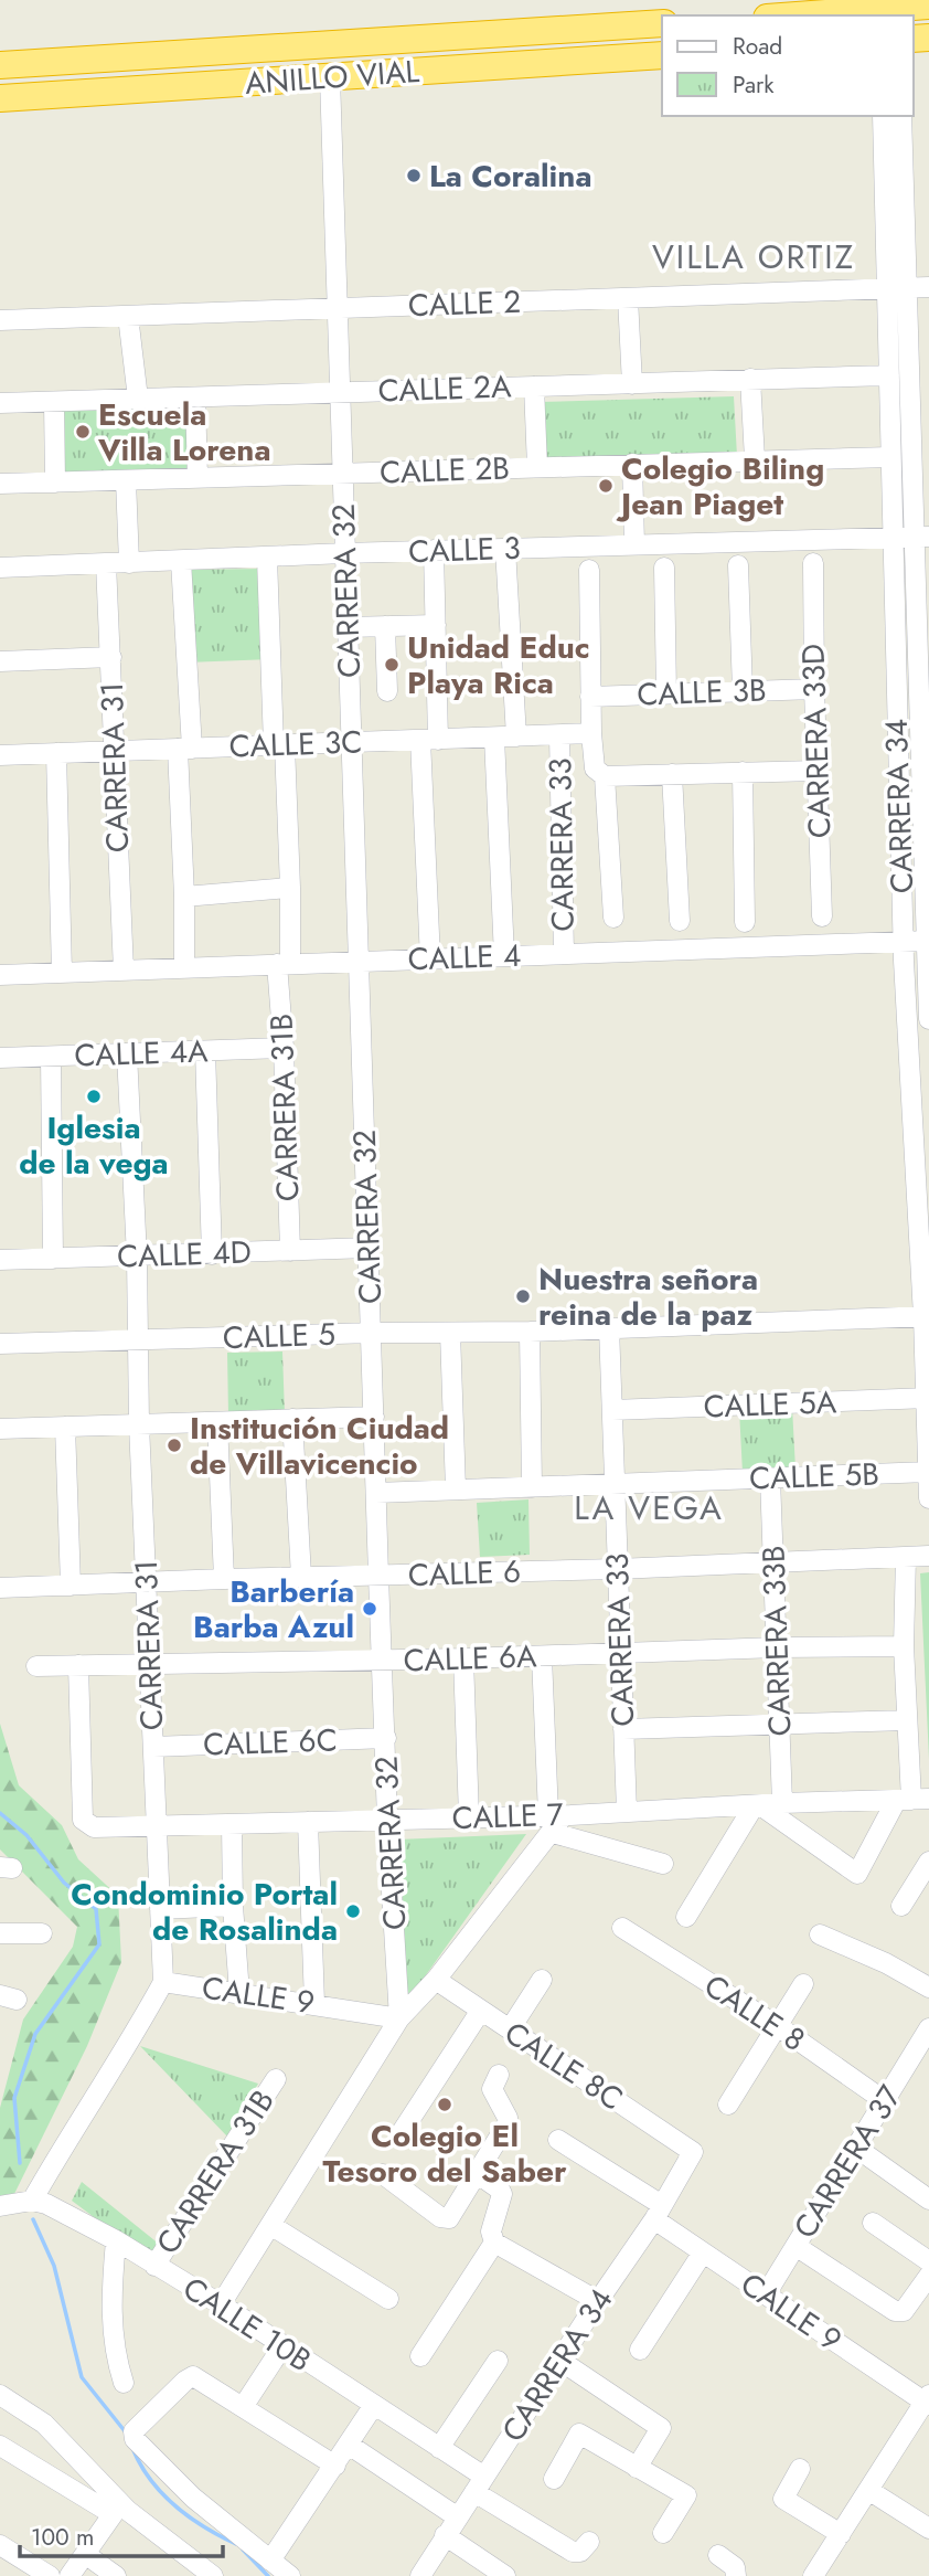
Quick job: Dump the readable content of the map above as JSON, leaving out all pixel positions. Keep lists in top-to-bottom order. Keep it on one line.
{"streets":{"highway":["ANILLO VIAL"],"street":["CALLE 2","CALLE 2A","CALLE 2B","CALLE 3","CARRERA 32","CALLE 3B","CARRERA 33D","CALLE 3C","CARRERA 31","CARRERA 34","CARRERA 33","CALLE 4","CALLE 4A","CARRERA 31B","CALLE 4D","CALLE 5","CALLE 5A","CALLE 5B","CALLE 6","CARRERA 33B","CALLE 6A","CALLE 6C","CALLE 7","CALLE 9","CALLE 8","CALLE 8C","CARRERA 37","CALLE 10B"]},"crossings":[["ANILLO VIAL","CARRERA 32"],["CALLE 2","CARRERA 32"],["CALLE 2","CARRERA 34"],["CALLE 2A","CARRERA 32"],["CALLE 2A","CARRERA 34"],["CALLE 2B","CARRERA 32"],["CALLE 2B","CARRERA 34"],["CALLE 3","CARRERA 32"],["CALLE 3","CARRERA 31"],["CALLE 3","CARRERA 34"],["CALLE 3","CARRERA 31B"],["CARRERA 32","CALLE 3C"],["CARRERA 32","CALLE 4"],["CARRERA 32","CALLE 4D"],["CARRERA 32","CALLE 5"],["CARRERA 32","CALLE 5B"],["CARRERA 32","CALLE 6"],["CARRERA 32","CALLE 6A"],["CARRERA 32","CALLE 6C"],["CARRERA 32","CALLE 7"],["CARRERA 32","CALLE 9"],["CALLE 3B","CARRERA 33D"],["CALLE 3C","CARRERA 31"],["CALLE 3C","CARRERA 33"],["CALLE 3C","CARRERA 31B"],["CARRERA 31","CALLE 4"],["CARRERA 31","CALLE 4A"],["CARRERA 31","CALLE 4D"],["CARRERA 31","CALLE 5"],["CARRERA 31","CALLE 6"],["CARRERA 31","CALLE 6A"],["CARRERA 31","CALLE 6C"],["CARRERA 31","CALLE 7"],["CARRERA 31","CALLE 9"],["CARRERA 34","CALLE 4"],["CARRERA 34","CALLE 5"],["CARRERA 34","CALLE 5A"],["CARRERA 34","CALLE 5B"],["CARRERA 34","CALLE 9"],["CARRERA 34","CALLE 8C"],["CARRERA 34","CALLE 10B"],["CARRERA 33","CALLE 4"],["CARRERA 33","CALLE 5"],["CARRERA 33","CALLE 5A"],["CARRERA 33","CALLE 5B"],["CARRERA 33","CALLE 6"],["CARRERA 33","CALLE 6A"],["CARRERA 33","CALLE 7"],["CALLE 4","CARRERA 31B"],["CALLE 4A","CARRERA 31B"],["CARRERA 31B","CALLE 4D"],["CARRERA 31B","CALLE 10B"],["CALLE 5B","CARRERA 33B"],["CALLE 6","CARRERA 33B"],["CARRERA 33B","CALLE 6A"],["CARRERA 33B","CALLE 7"],["CALLE 6A","CALLE 7"],["CALLE 9","CARRERA 37"],["CALLE 8","CARRERA 37"]],"districts":["VILLA ORTIZ","LA VEGA"],"places":["La Coralina","Escuela Villa Lorena","Colegio Biling Jean Piaget","Unidad Educ Playa Rica","Iglesia de la vega","Nuestra señora reina de la paz","Institución Ciudad de Villavicencio","Barbería Barba Azul","Condominio Portal de Rosalinda","Colegio El Tesoro del Saber"],"legend":["Road","Park"],"scale_bar":"100 m"}
